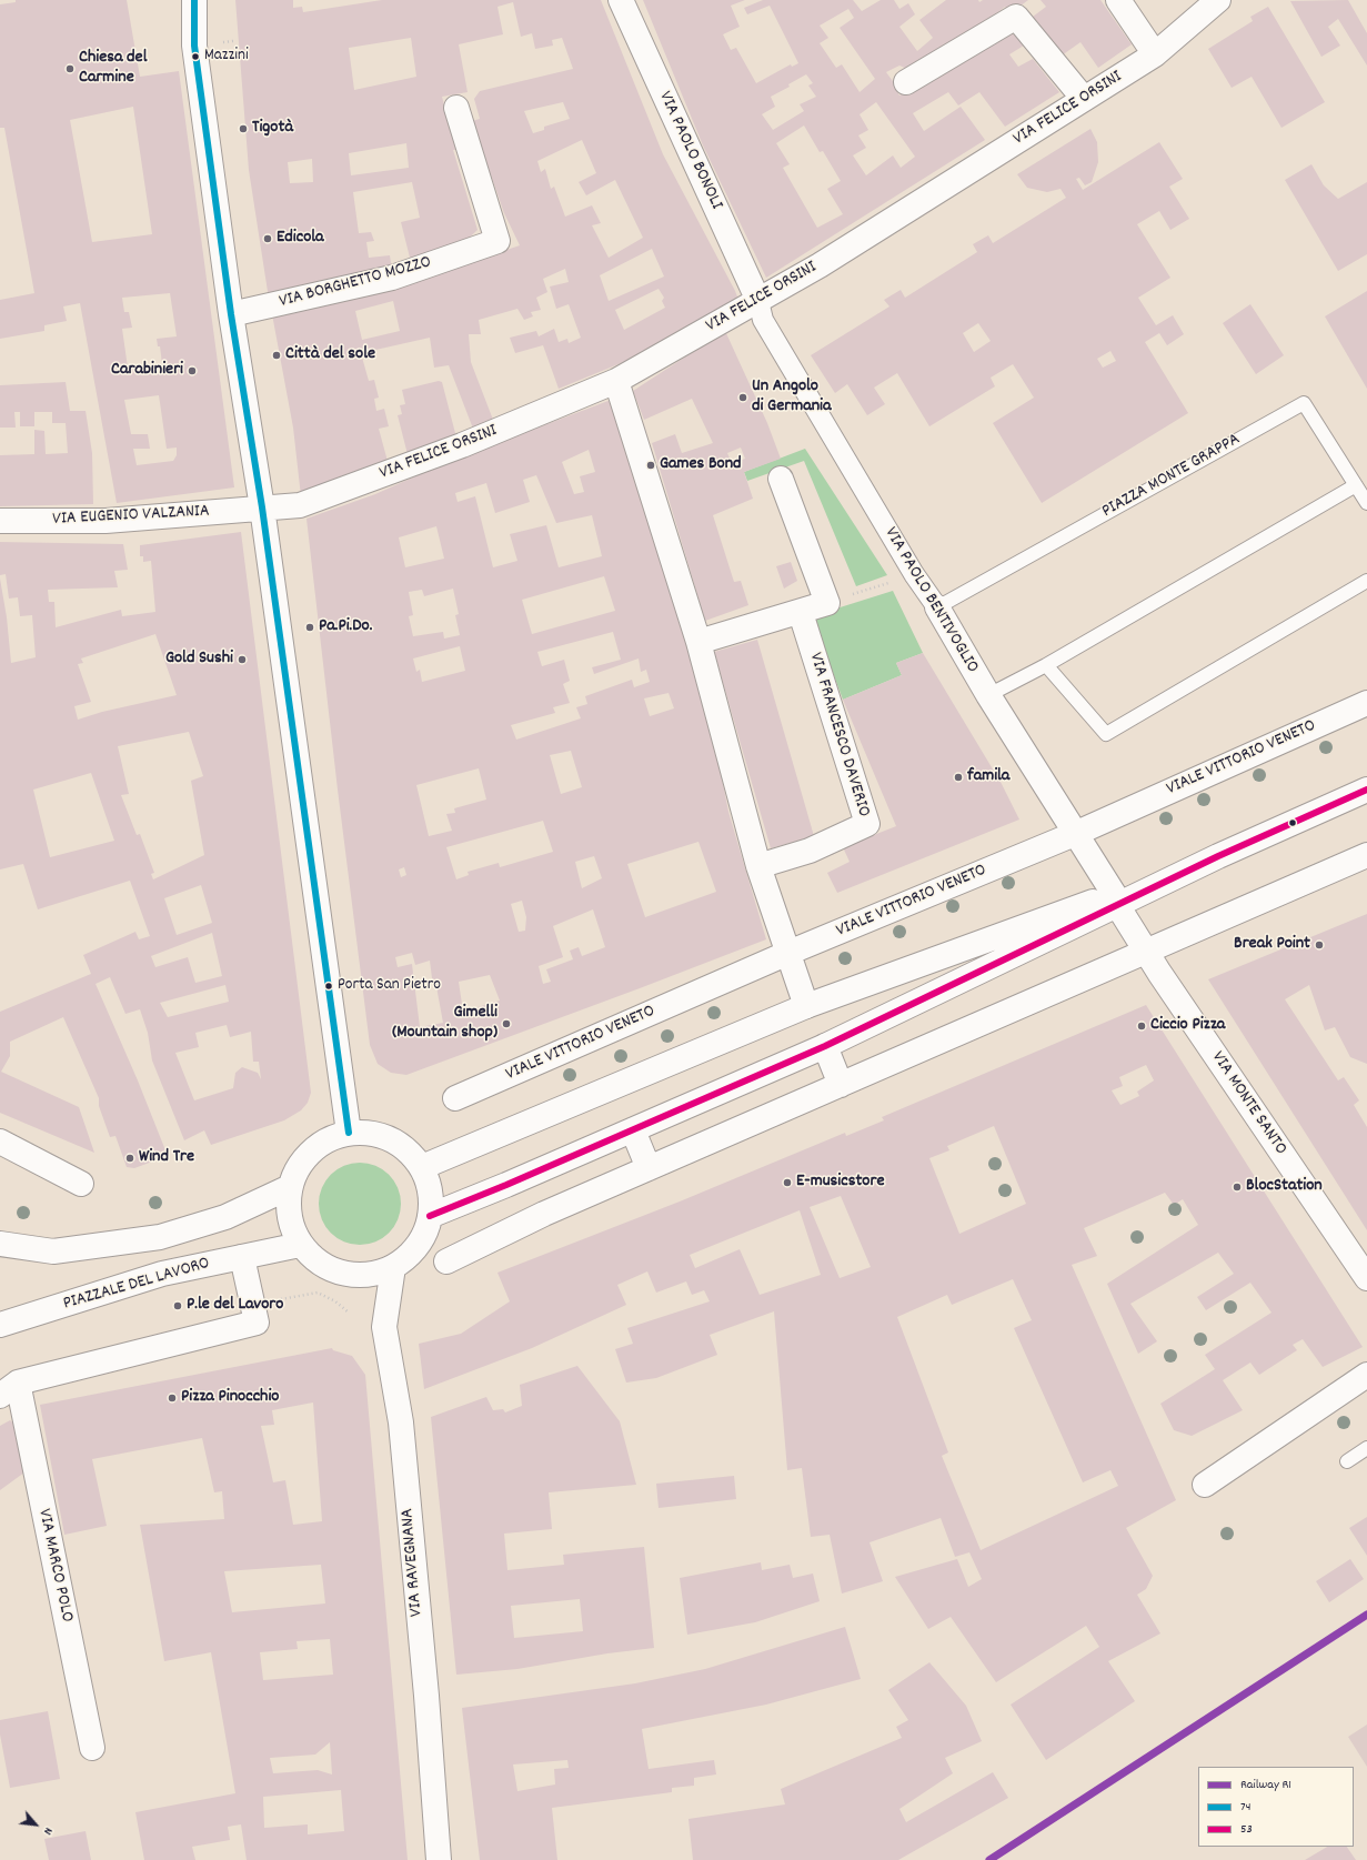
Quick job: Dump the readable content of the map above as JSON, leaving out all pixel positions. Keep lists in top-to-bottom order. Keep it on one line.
{"streets":{"street":["VIA FELICE ORSINI","VIA PAOLO BONOLI","VIA BORGHETTO MOZZO","VIA EUGENIO VALZANIA","VIA PAOLO BENTIVOGLIO","VIA FRANCESCO DAVERIO","VIALE VITTORIO VENETO","VIA MONTE SANTO","PIAZZALE DEL LAVORO","VIA RAVEGNANA","VIA MARCO POLO"],"lane":["PIAZZA MONTE GRAPPA"]},"crossings":[["VIA FELICE ORSINI","VIA PAOLO BONOLI"],["VIA FELICE ORSINI","VIA EUGENIO VALZANIA"],["VIA FELICE ORSINI","VIA PAOLO BENTIVOGLIO"],["VIA PAOLO BONOLI","VIA PAOLO BENTIVOGLIO"],["PIAZZA MONTE GRAPPA","VIA PAOLO BENTIVOGLIO"],["VIA PAOLO BENTIVOGLIO","VIALE VITTORIO VENETO"],["VIA PAOLO BENTIVOGLIO","VIA MONTE SANTO"],["PIAZZALE DEL LAVORO","VIA RAVEGNANA"]],"places":["Mazzini","Chiesa del Carmine","Tigotà","Edicola","Città del sole","Carabinieri","Un Angolo di Germania","Games Bond","Pa.Pi.Do.","Gold Sushi","famila","Break Point","Porta San Pietro","Gimelli (Mountain shop)","Ciccio Pizza","Wind Tre","E-musicstore","BlocStation","P.le del Lavoro","Pizza Pinocchio"],"lines":["transit line 74","transit line 53","rail line R1"],"legend":["Railway R1","74","53"],"north":"bottom right"}
